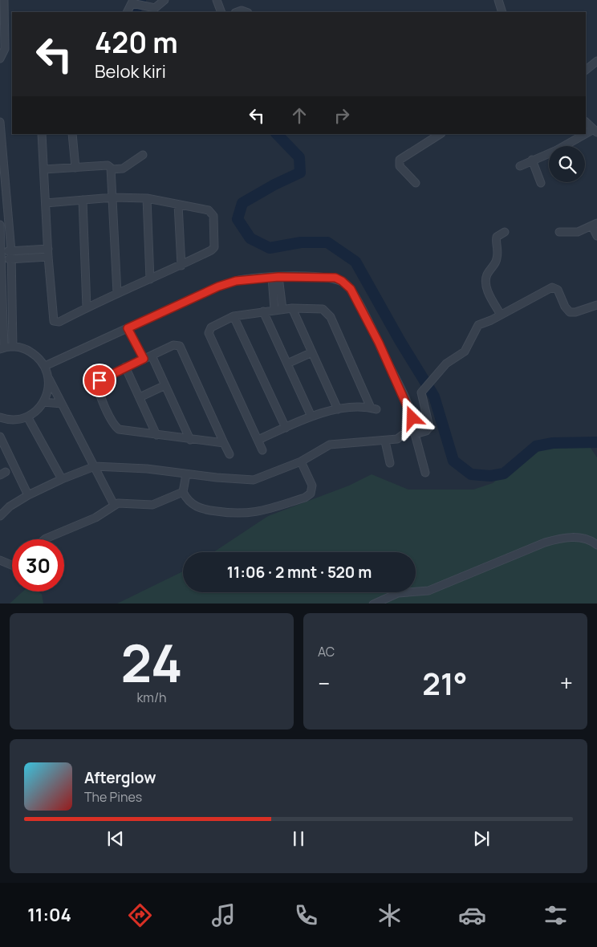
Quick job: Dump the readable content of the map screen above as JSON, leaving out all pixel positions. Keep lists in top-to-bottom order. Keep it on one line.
{"page":{"turn":["420 m","Belok kiri"],"limit":"30","trip":"11:06 · 2 mnt · 520 m","tile":[["24","km/h"],"AC"],"heat":["−","21°","+"],"song":["Afterglow","The Pines"],"tabs":"11:04"}}
